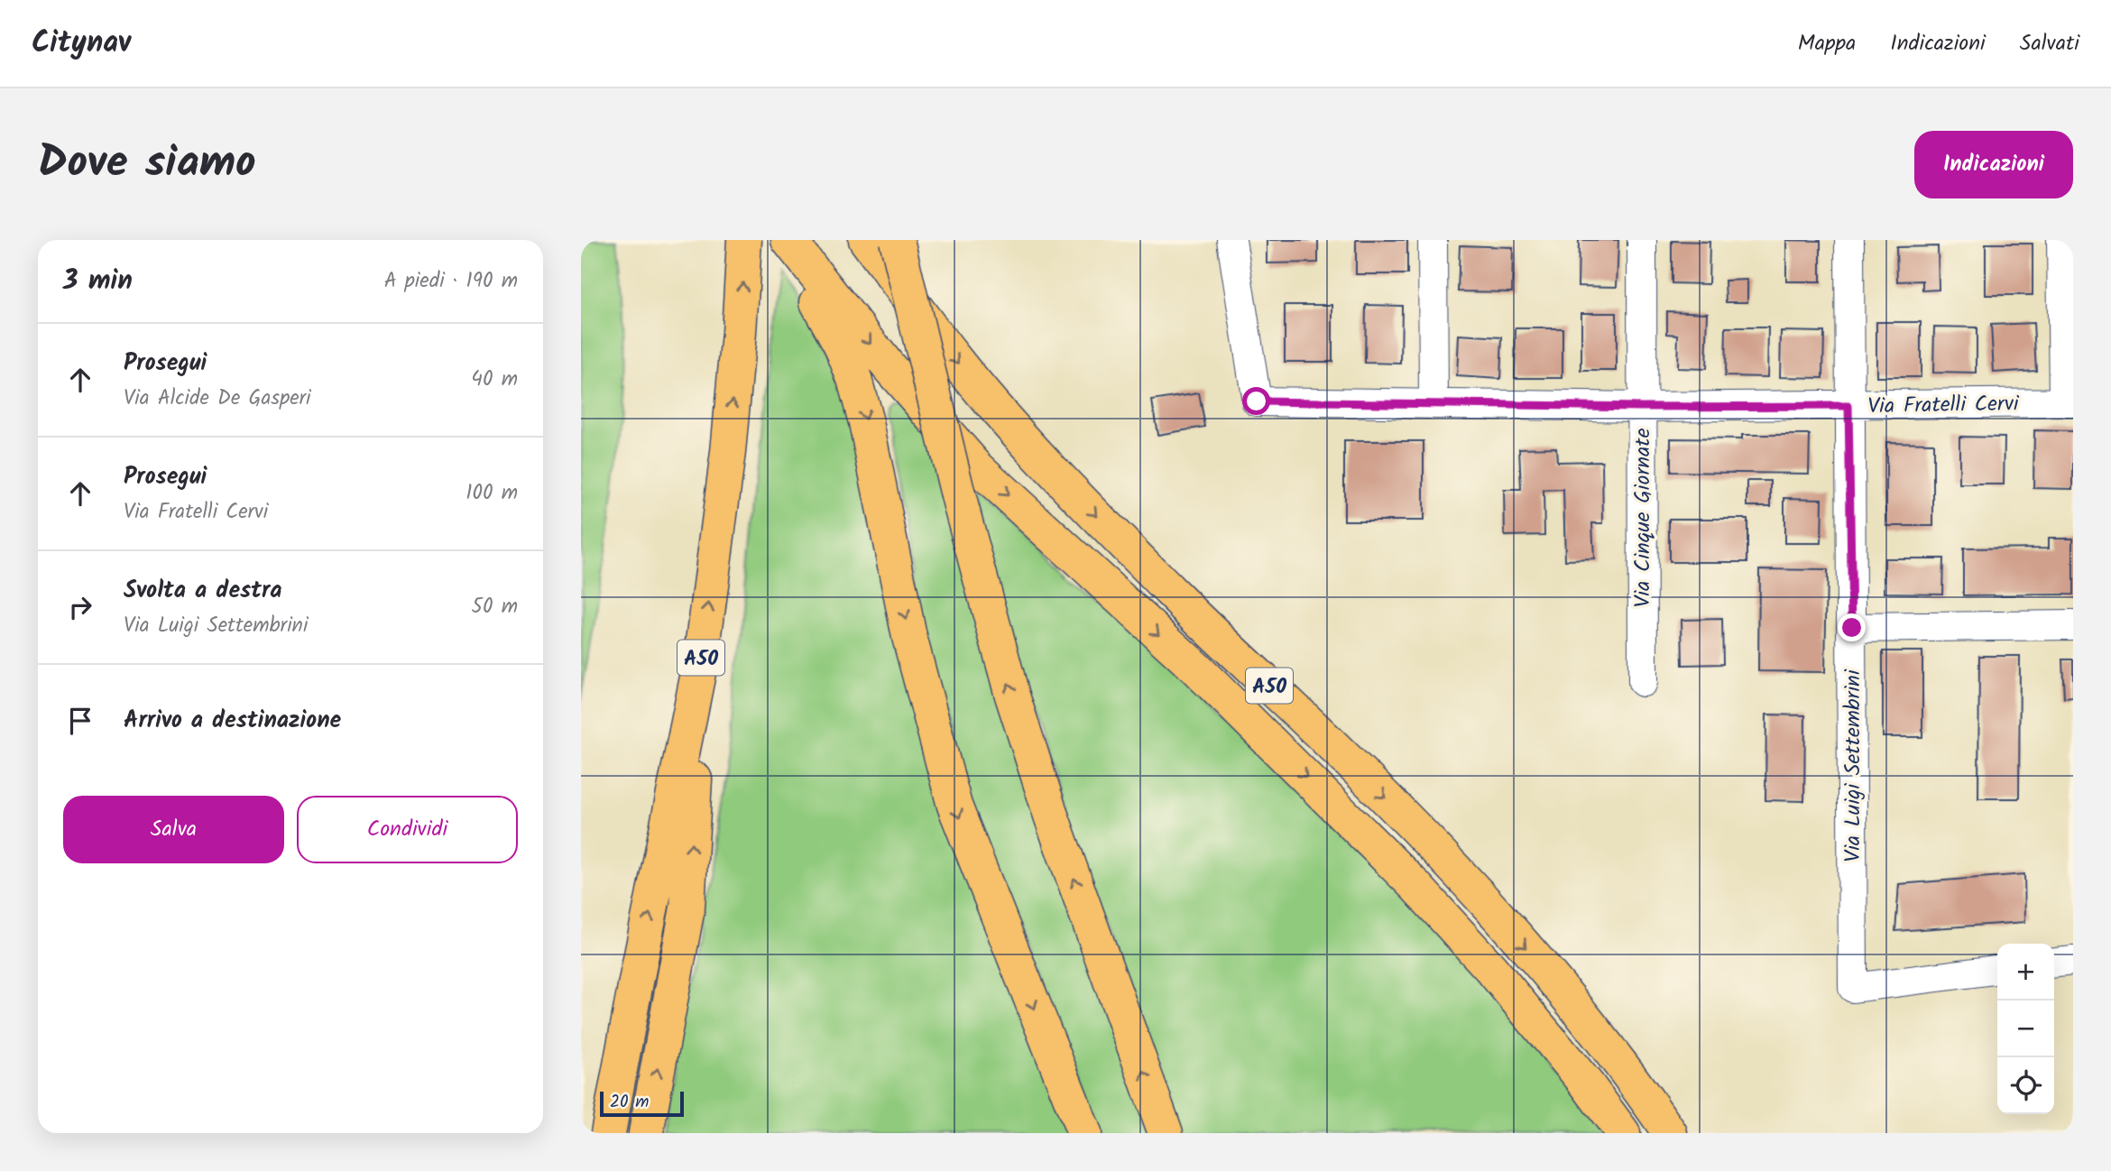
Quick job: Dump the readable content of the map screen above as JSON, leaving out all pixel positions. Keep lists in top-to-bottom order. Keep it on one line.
{"streets":{"highway":["A50"],"street":["Via Fratelli Cervi","Via Cinque Giornate","Via Luigi Settembrini"]},"crossings":[["Via Fratelli Cervi","Via Cinque Giornate"],["Via Fratelli Cervi","Via Luigi Settembrini"]],"scale_bar":"20 m","page":{"header":"Citynav","nav":["Mappa","Indicazioni","Salvati"],"title":"Dove siamo","buttons":["Indicazioni",["Salva","Condividi"]],"heading":["3 min","A piedi · 190 m"],"list":[["Prosegui","Via Alcide De Gasperi","40 m"],["Prosegui","Via Fratelli Cervi","100 m"],["Svolta a destra","Via Luigi Settembrini","50 m"],"Arrivo a destinazione"],"map_buttons":["+","−"],"scale":"20 m"}}
